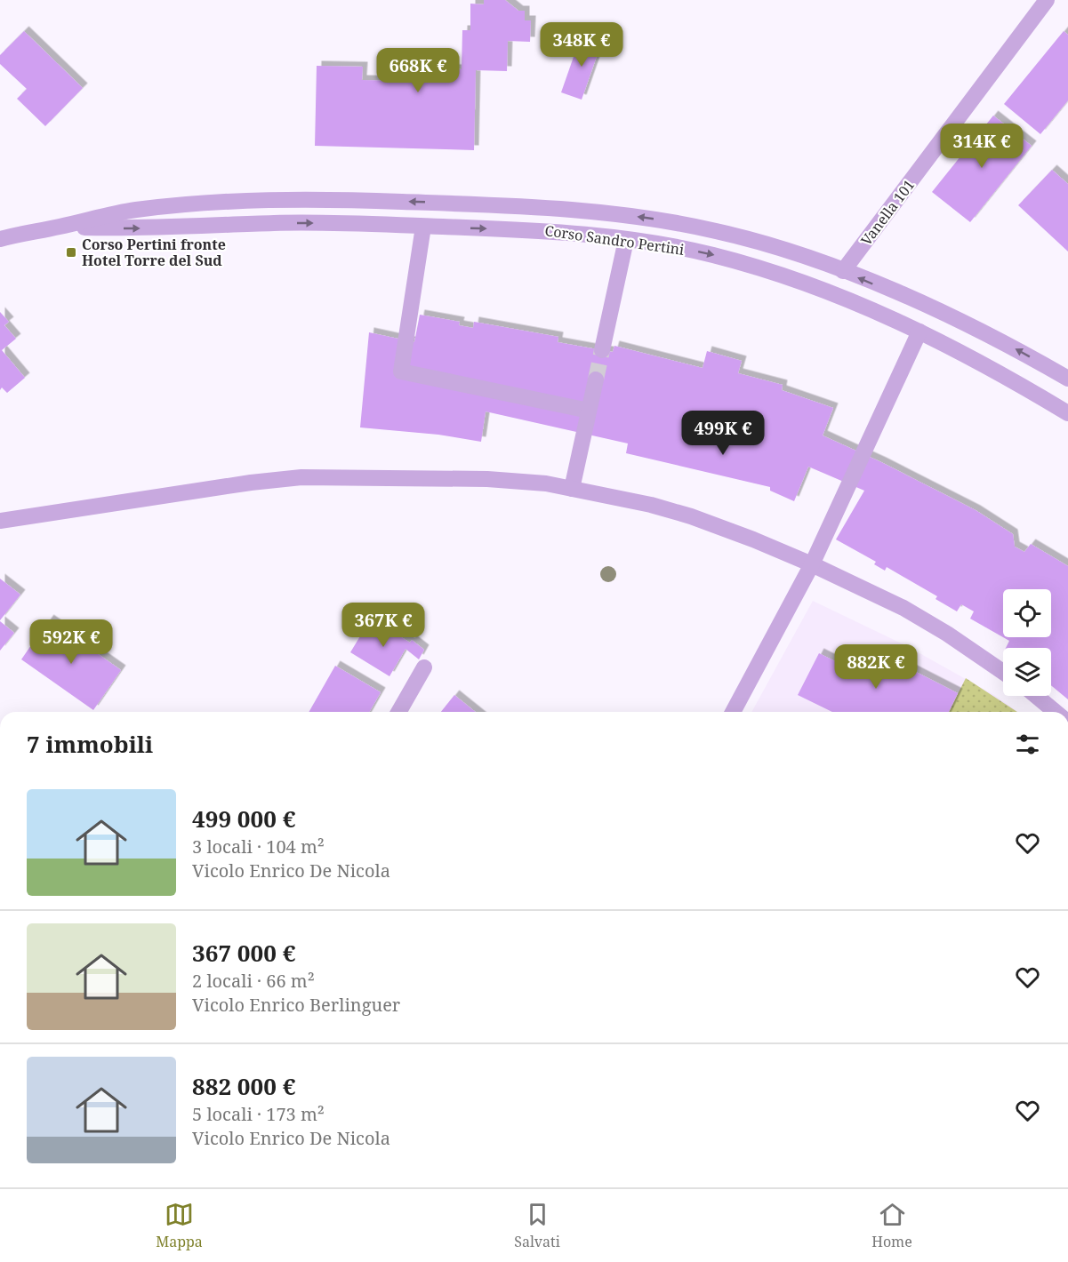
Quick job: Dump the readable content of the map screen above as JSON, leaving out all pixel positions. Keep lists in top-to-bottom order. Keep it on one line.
{"streets":{"street":["Vanella 101","Corso Sandro Pertini"]},"crossings":[["Vanella 101","Corso Sandro Pertini"]],"places":{"transit":["Corso Pertini fronte Hotel Torre del Sud"]},"page":{"price":["348K €","668K €","314K €","499K €","367K €","592K €","882K €"],"heading":"7 immobili","list":[{"name":"499 000 €","note":"3 locali · 104 m² · Vicolo Enrico De Nicola"},{"name":"367 000 €","note":"2 locali · 66 m² · Vicolo Enrico Berlinguer"},{"name":"882 000 €","note":"5 locali · 173 m² · Vicolo Enrico De Nicola"}],"tabs":["Mappa","Salvati","Home"]}}
